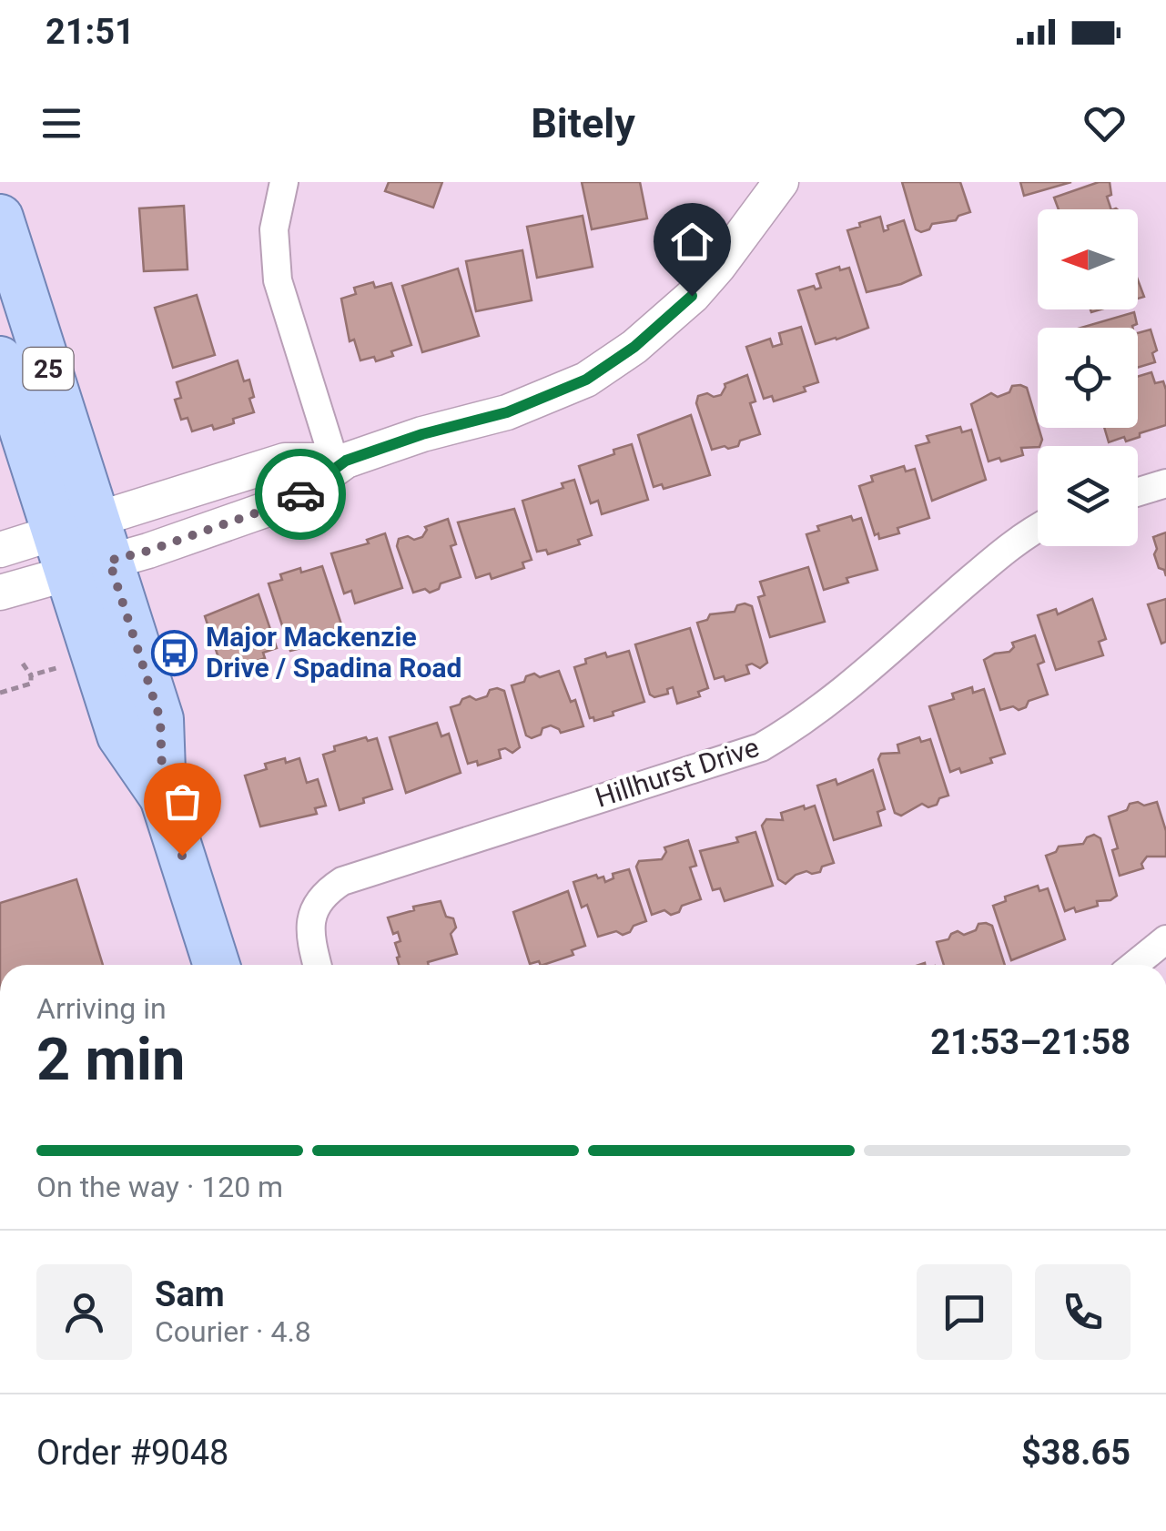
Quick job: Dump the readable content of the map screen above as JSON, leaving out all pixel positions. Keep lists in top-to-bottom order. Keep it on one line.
{"streets":{"main road":["25"],"street":["Hillhurst Drive"]},"places":{"bus stop":["Major Mackenzie Drive / Spadina Road"]},"north":"left","page":{"status":"21:51","header":"Bitely","heading":["2 min","Arriving in","21:53–21:58"],"panel":["Sam","Courier · 4.8","Order #9048","$38.65"],"bar":"On the way · 120 m"}}
